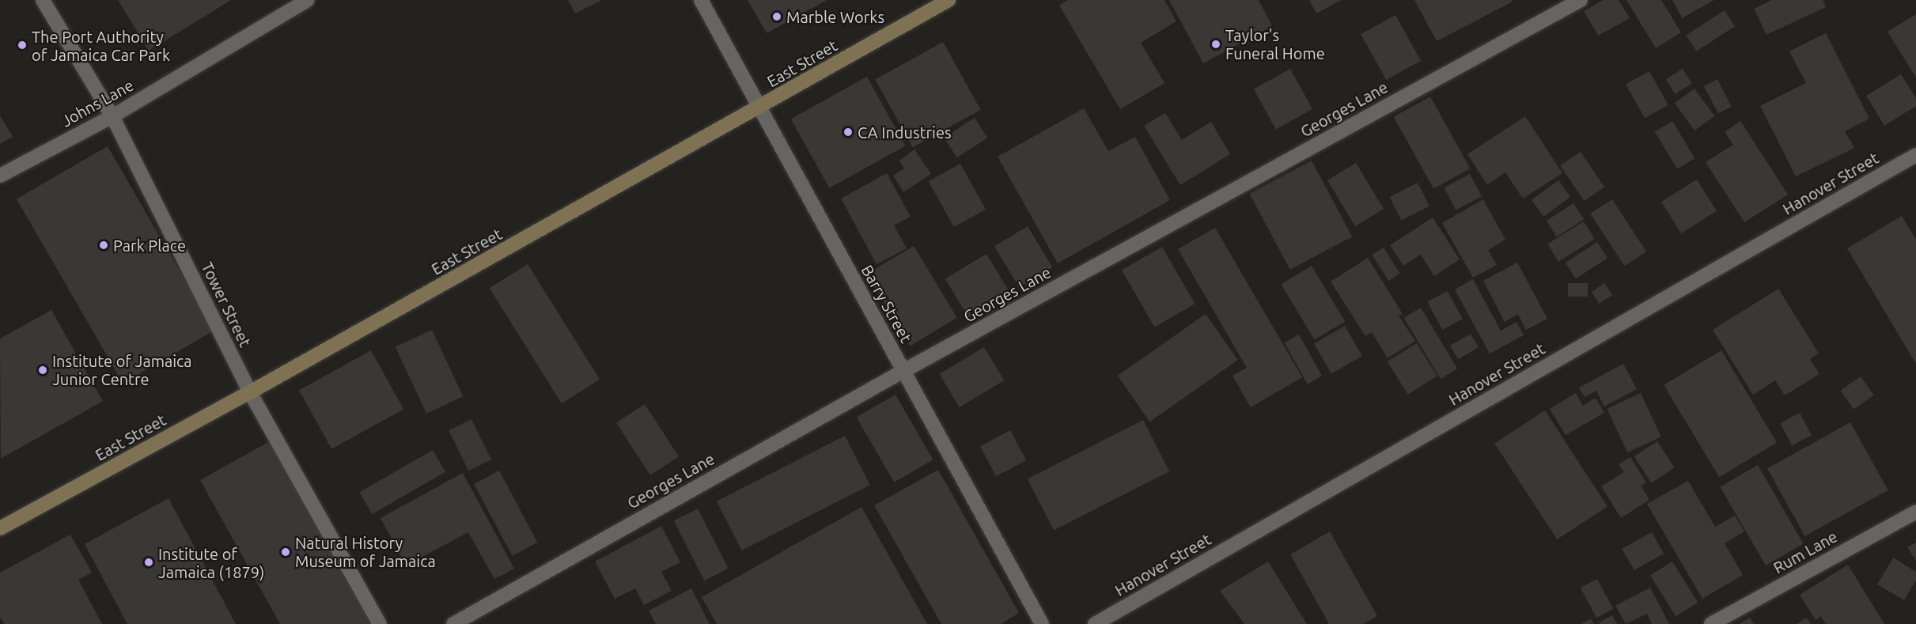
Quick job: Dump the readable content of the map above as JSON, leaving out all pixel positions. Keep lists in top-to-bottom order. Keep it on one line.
{"streets":{"main road":["East Street"],"street":["Johns Lane","Georges Lane","Hanover Street","Barry Street","Tower Street","Rum Lane"]},"crossings":[["East Street","Barry Street"],["East Street","Tower Street"],["Johns Lane","Tower Street"],["Georges Lane","Barry Street"]],"places":["Marble Works","Taylor's Funeral Home","The Port Authority of Jamaica Car Park","CA Industries","Park Place","Institute of Jamaica Junior Centre","Natural History Museum of Jamaica","Institute of Jamaica (1879)"]}
